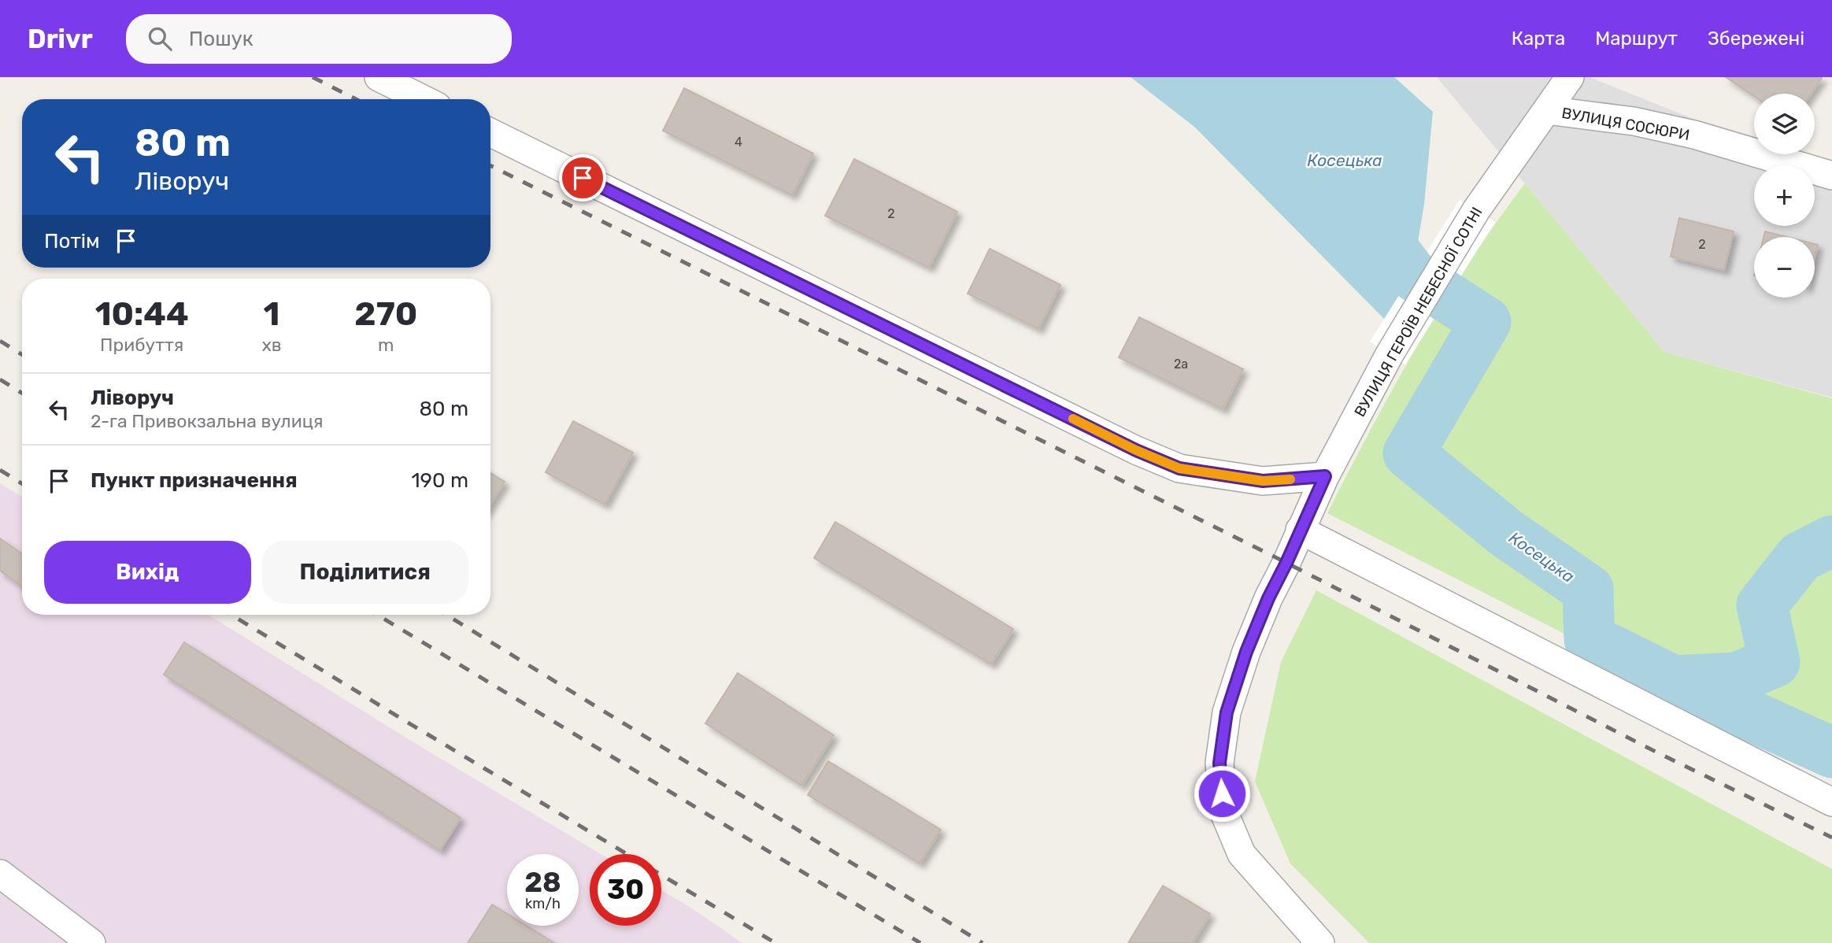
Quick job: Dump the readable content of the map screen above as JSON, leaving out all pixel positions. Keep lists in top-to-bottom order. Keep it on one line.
{"streets":{"street":["ВУЛИЦЯ СОСЮРИ","ВУЛИЦЯ ГЕРОЇВ НЕБЕСНОЇ СОТНІ"]},"crossings":[["ВУЛИЦЯ СОСЮРИ","ВУЛИЦЯ ГЕРОЇВ НЕБЕСНОЇ СОТНІ"]],"water":["Косецька"],"house_numbers":["4","2","2","2а"],"page":{"header":"Drivr","search":"Пошук","nav":["Карта","Маршрут","Збережені"],"map_buttons":["+","−"],"turn":["80 m","Ліворуч"],"then":"Потім","eta":["10:44","Прибуття","1","хв","270","m"],"list":[{"name":"Ліворуч","note":"2-га Привокзальна вулиця","value":"80 m"},{"name":"Пункт призначення","value":"190 m"}],"buttons":["Вихід","Поділитися"],"speed":"28 km/h","limit":"30"}}
